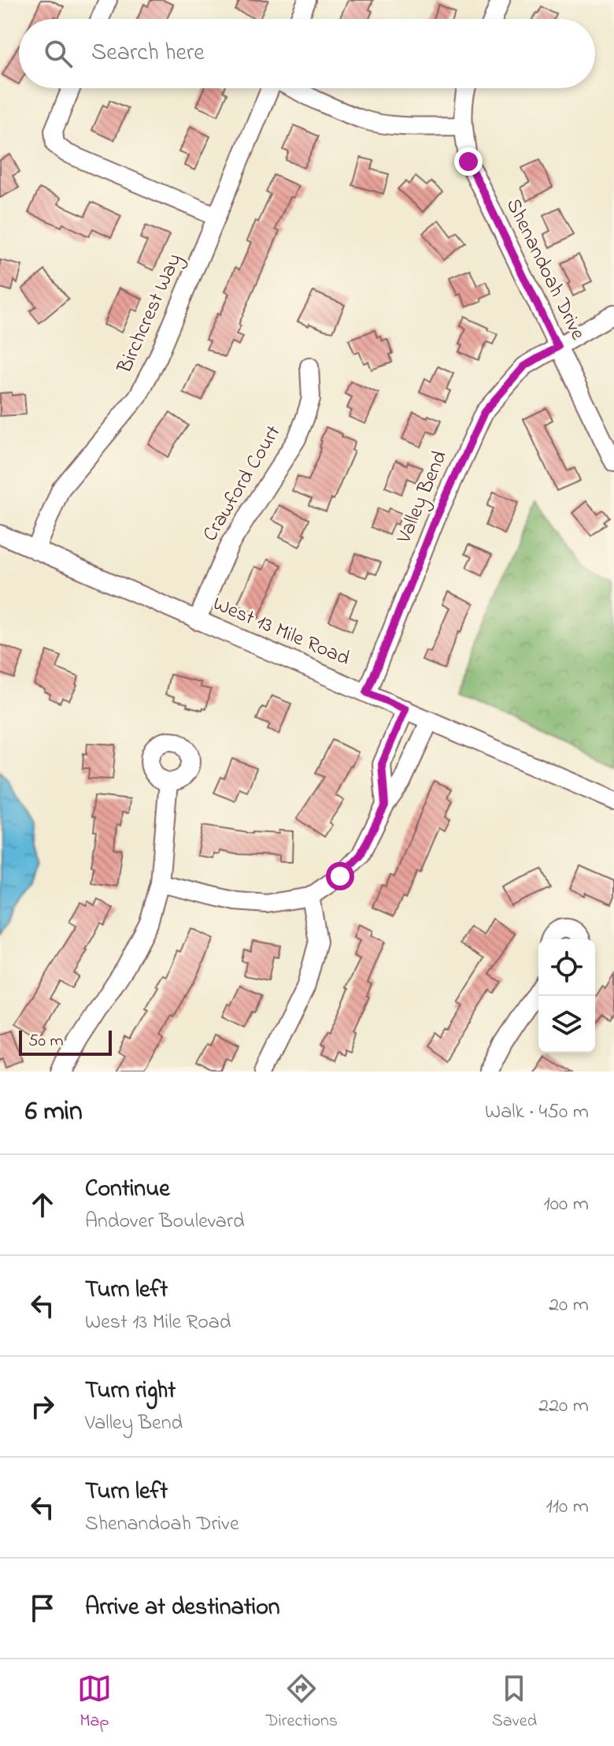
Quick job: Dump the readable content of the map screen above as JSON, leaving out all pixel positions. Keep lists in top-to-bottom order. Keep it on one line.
{"streets":{"street":["Shenandoah Drive","Birchcrest Way","Crawford Court","Valley Bend","West 13 Mile Road"]},"crossings":[["Shenandoah Drive","Valley Bend"],["Birchcrest Way","West 13 Mile Road"],["Crawford Court","West 13 Mile Road"],["Valley Bend","West 13 Mile Road"]],"scale_bar":"50 m","page":{"search":"Search here","scale":"50 m","heading":["6 min","Walk · 450 m"],"list":[["Continue","Andover Boulevard","100 m"],["Turn left","West 13 Mile Road","20 m"],["Turn right","Valley Bend","220 m"],["Turn left","Shenandoah Drive","110 m"],"Arrive at destination"],"nav":["Map","Directions","Saved"]}}
